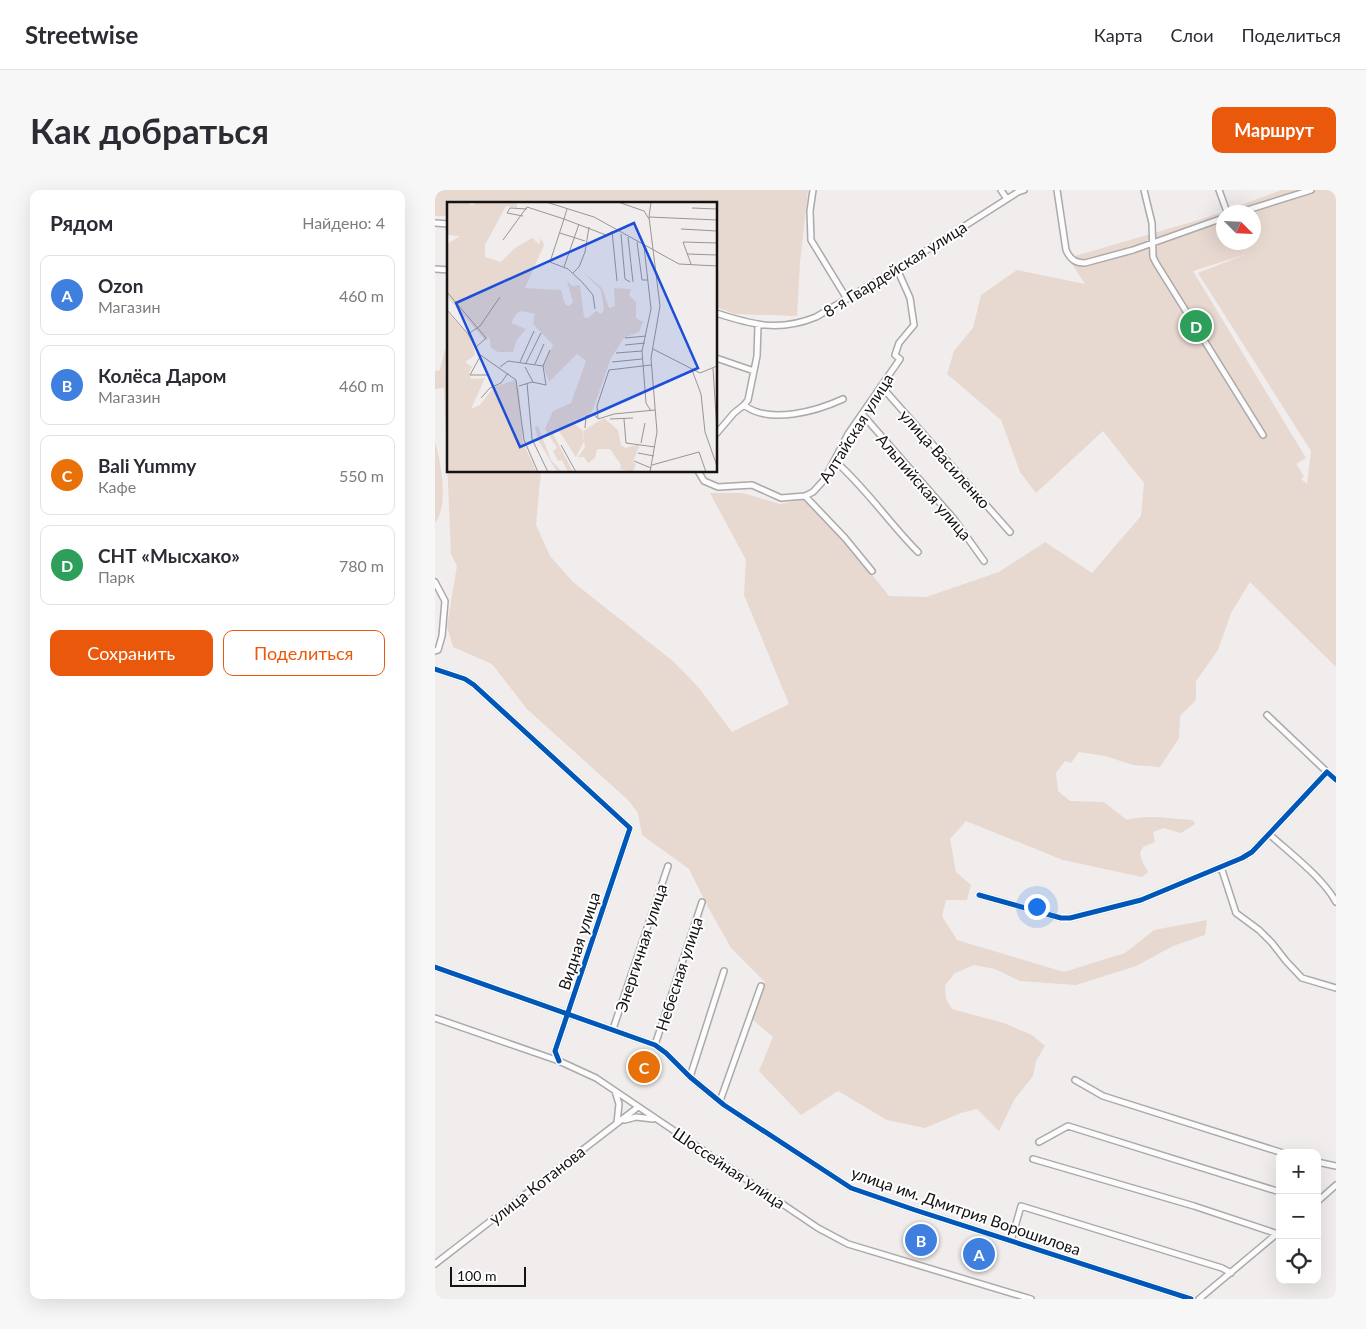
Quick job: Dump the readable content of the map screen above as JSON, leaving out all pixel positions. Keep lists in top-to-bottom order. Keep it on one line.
{"streets":{"street":["8-я Гвардейская улица","Алтайская улица","улица Василенко","Альпийская улица","Видная улица","Энергичная улица","Небесная улица","Шоссейная улица","улица Котанова","улица им. Дмитрия Ворошилова"]},"crossings":[["8-я Гвардейская улица","Алтайская улица"],["Алтайская улица","улица Василенко"],["Алтайская улица","Альпийская улица"],["Видная улица","Шоссейная улица"],["Видная улица","улица им. Дмитрия Ворошилова"],["Энергичная улица","улица им. Дмитрия Ворошилова"],["Небесная улица","улица им. Дмитрия Ворошилова"],["Шоссейная улица","улица Котанова"]],"scale_bar":"100 m","north":"bottom right","page":{"header":"Streetwise","nav":["Карта","Слои","Поделиться"],"buttons":["Маршрут",["Сохранить","Поделиться"]],"title":"Как добраться","heading":["Рядом","Найдено: 4"],"list":[{"mark":"A","name":"Ozon","note":"Магазин","value":"460 m"},{"mark":"B","name":"Колёса Даром","note":"Магазин","value":"460 m"},{"mark":"C","name":"Bali Yummy","note":"Кафе","value":"550 m"},{"mark":"D","name":"СНТ «Мысхако»","note":"Парк","value":"780 m"}],"pins":["D","C","B","A"],"map_buttons":["+","−"],"scale":"100 m"}}
